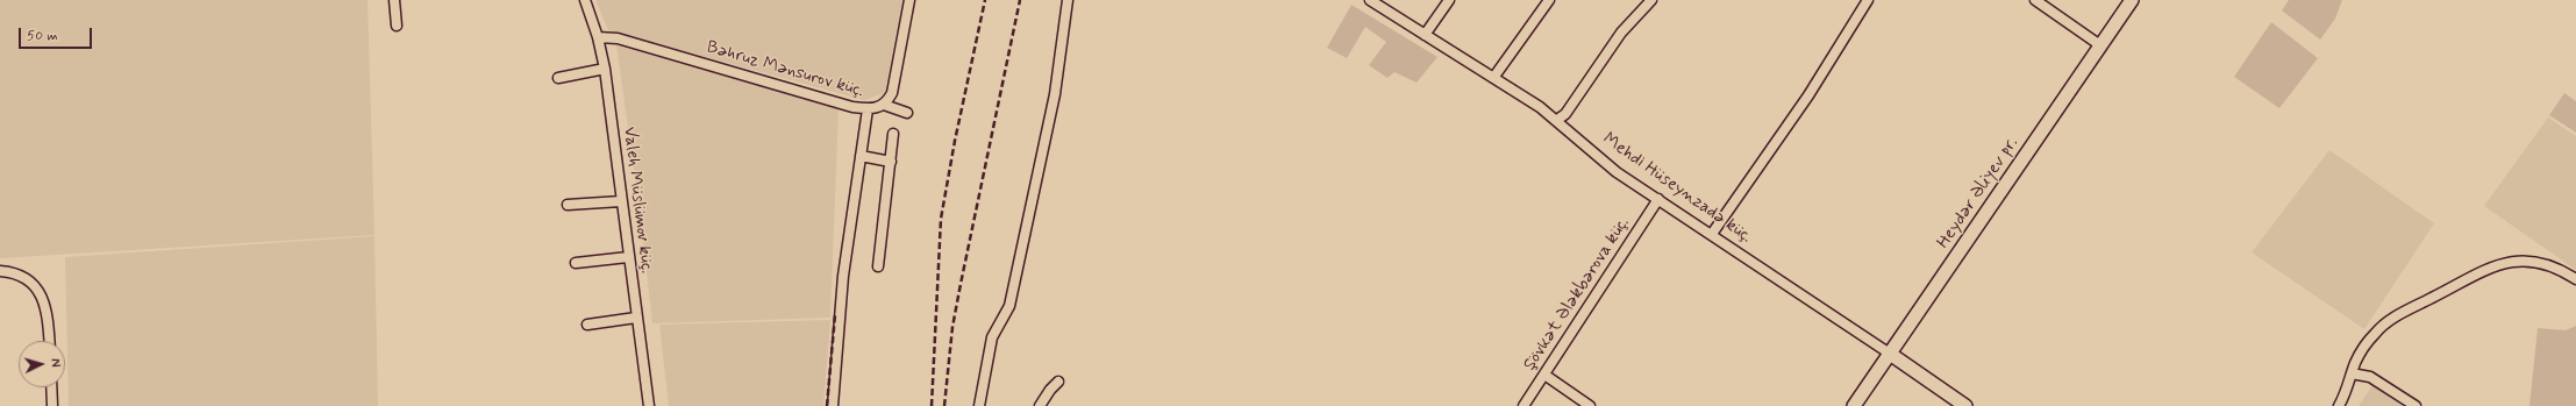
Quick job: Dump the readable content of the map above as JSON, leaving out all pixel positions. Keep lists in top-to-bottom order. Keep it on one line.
{"streets":{"main road":["Mehdi Hüseynzadə küç.","Heydər Əliyev pr."],"street":["Bəhruz Mənsurov küç.","Valeh Müslümov küç.","Şövkət Ələkbərova küç."]},"crossings":[["Bəhruz Mənsurov küç.","Valeh Müslümov küç."],["Mehdi Hüseynzadə küç.","Heydər Əliyev pr."],["Mehdi Hüseynzadə küç.","Şövkət Ələkbərova küç."]],"scale_bar":"50 m","north":"right"}
